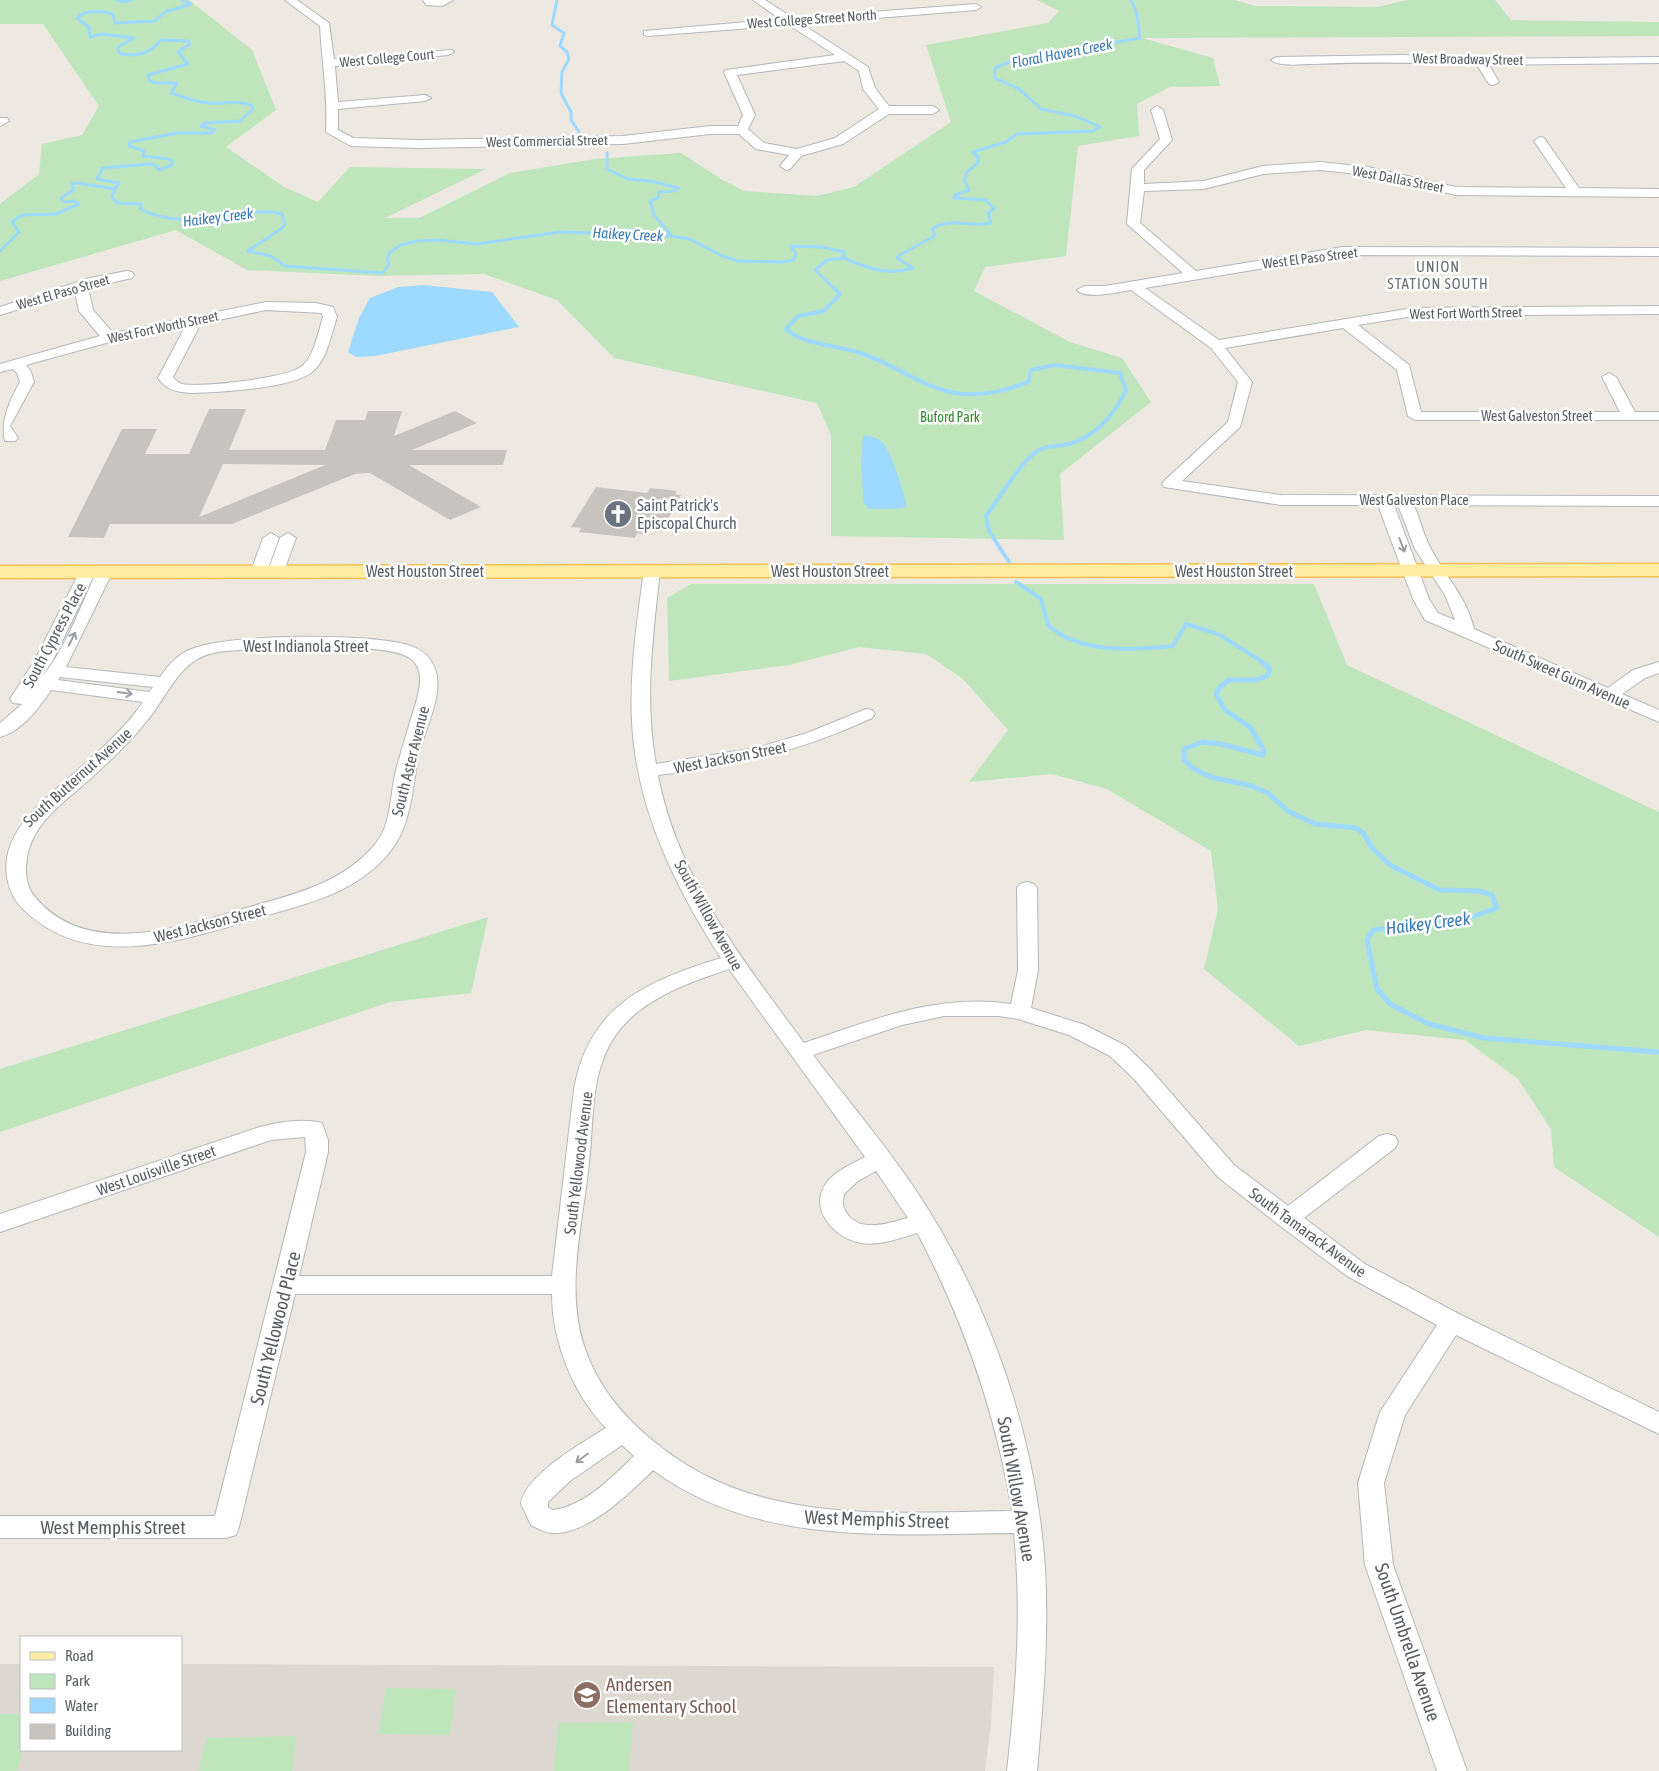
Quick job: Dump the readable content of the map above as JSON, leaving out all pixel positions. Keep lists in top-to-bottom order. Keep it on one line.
{"streets":{"main road":["West Houston Street"],"street":["West College Street North","West College Court","West Broadway Street","West Commercial Street","West Dallas Street","West El Paso Street","West Fort Worth Street","West Galveston Street","West Galveston Place","South Cypress Place","West Indianola Street","South Sweet Gum Avenue","West Jackson Street","South Aster Avenue","South Butternut Avenue","South Willow Avenue","South Yellowood Avenue","West Louisville Street","South Tamarack Avenue","South Yellowood Place","West Memphis Street","South Umbrella Avenue"]},"crossings":[["West Fort Worth Street","West Galveston Street"],["West Fort Worth Street","West Galveston Place"],["West Galveston Place","South Sweet Gum Avenue"],["West Houston Street","South Cypress Place"],["West Houston Street","South Sweet Gum Avenue"],["West Houston Street","South Willow Avenue"],["West Indianola Street","South Aster Avenue"],["West Indianola Street","South Butternut Avenue"],["West Jackson Street","South Aster Avenue"],["West Jackson Street","South Butternut Avenue"],["West Jackson Street","South Willow Avenue"],["South Willow Avenue","South Yellowood Avenue"],["South Willow Avenue","South Tamarack Avenue"],["South Willow Avenue","West Memphis Street"],["South Yellowood Avenue","West Memphis Street"],["West Louisville Street","South Yellowood Place"],["South Tamarack Avenue","South Umbrella Avenue"],["South Yellowood Place","West Memphis Street"]],"districts":["UNION STATION SOUTH"],"water":["Floral Haven Creek","Haikey Creek"],"parks":["Buford Park"],"places":{"church":["Saint Patrick's Episcopal Church"],"school or university":["Andersen Elementary School"]},"legend":["Road","Park","Water","Building"]}
